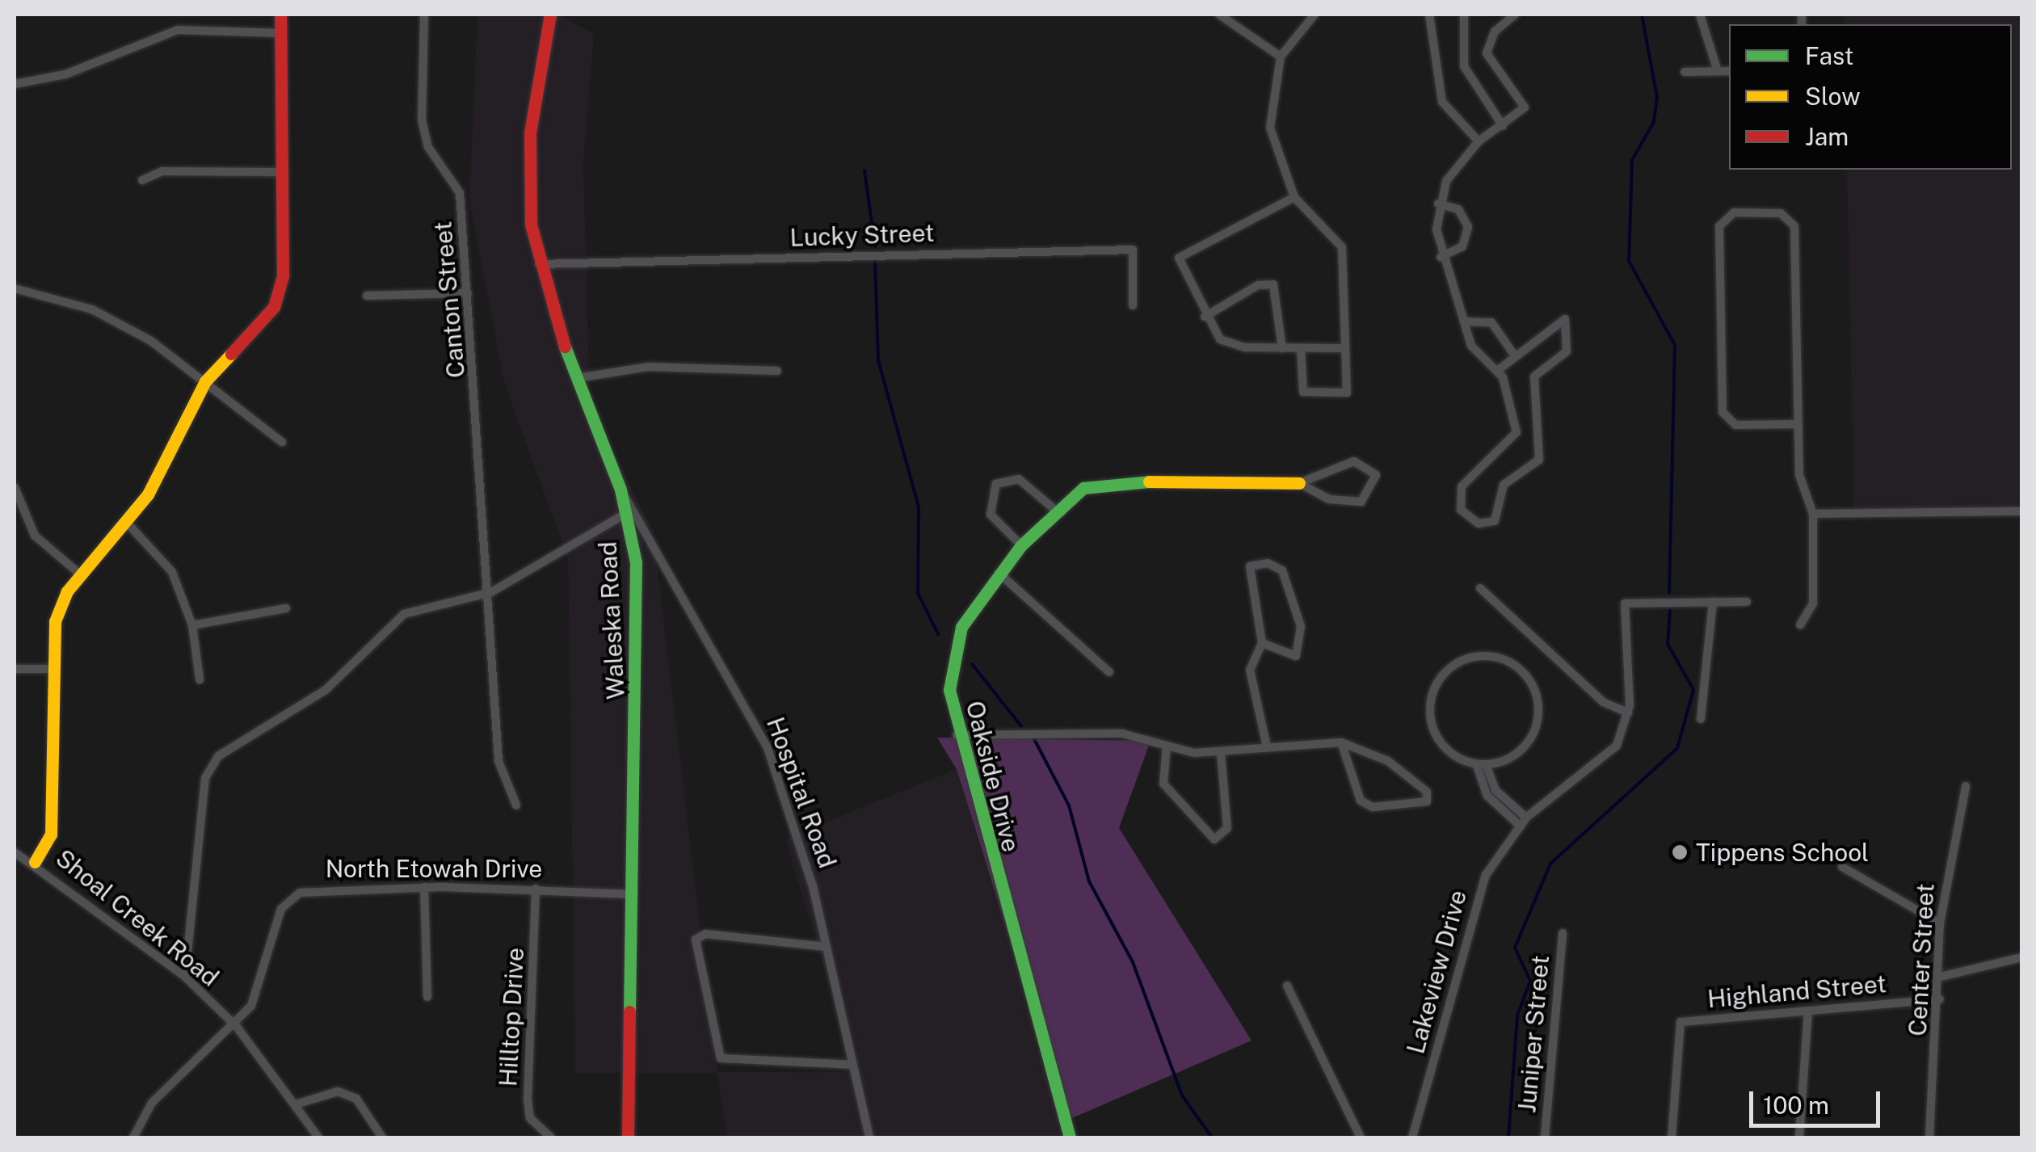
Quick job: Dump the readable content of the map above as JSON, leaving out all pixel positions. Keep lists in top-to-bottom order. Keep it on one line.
{"streets":{"street":["Lucky Street","Canton Street","Waleska Road","Oakside Drive","Hospital Road","North Etowah Drive","Shoal Creek Road","Center Street","Lakeview Drive","Highland Street","Hilltop Drive","Juniper Street"]},"crossings":[["Lucky Street","Waleska Road"],["Waleska Road","Hospital Road"],["Waleska Road","North Etowah Drive"],["North Etowah Drive","Shoal Creek Road"],["North Etowah Drive","Hilltop Drive"],["Center Street","Highland Street"]],"places":["Tippens School"],"legend":["Fast","Slow","Jam"],"scale_bar":"100 m"}
